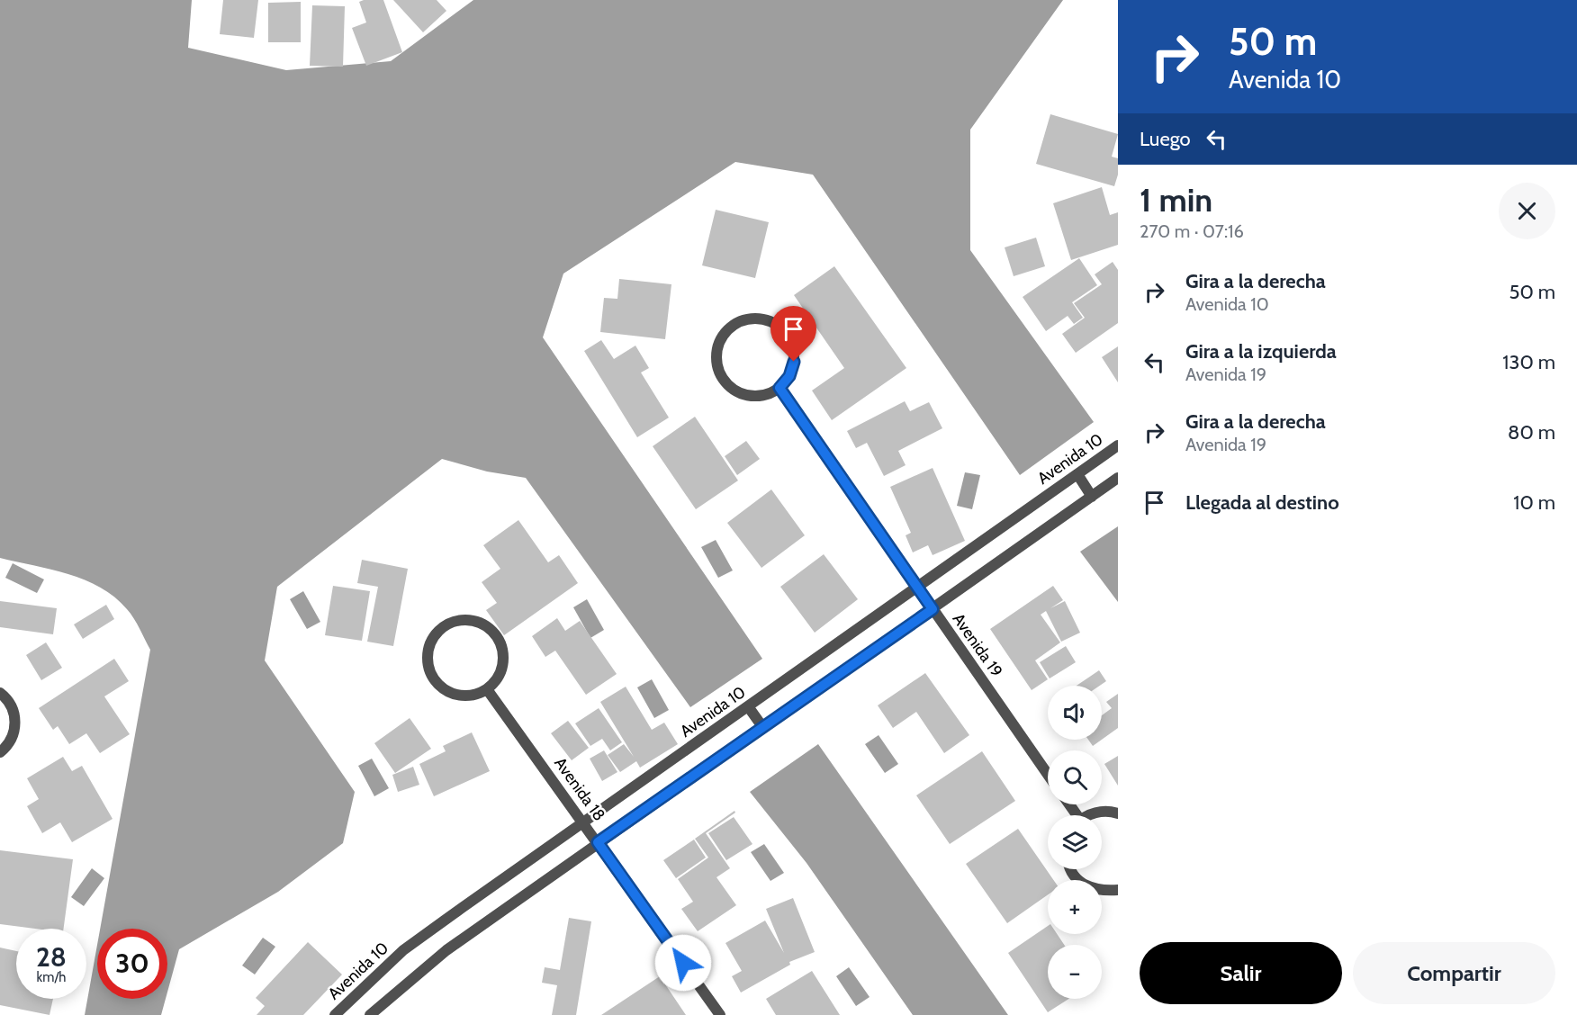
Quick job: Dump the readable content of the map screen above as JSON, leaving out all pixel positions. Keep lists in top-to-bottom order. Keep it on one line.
{"streets":{"street":["Avenida 10","Avenida 19","Avenida 18"]},"crossings":[["Avenida 10","Avenida 19"],["Avenida 10","Avenida 18"]],"page":{"turn":["50 m","Avenida 10"],"then":"Luego","heading":["1 min","270 m · 07:16"],"list":[{"name":"Gira a la derecha","note":"Avenida 10","value":"50 m"},{"name":"Gira a la izquierda","note":"Avenida 19","value":"130 m"},{"name":"Gira a la derecha","note":"Avenida 19","value":"80 m"},{"name":"Llegada al destino","value":"10 m"}],"map_buttons":["+","−"],"speed":"28 km/h","limit":"30","buttons":["Salir","Compartir"]}}
